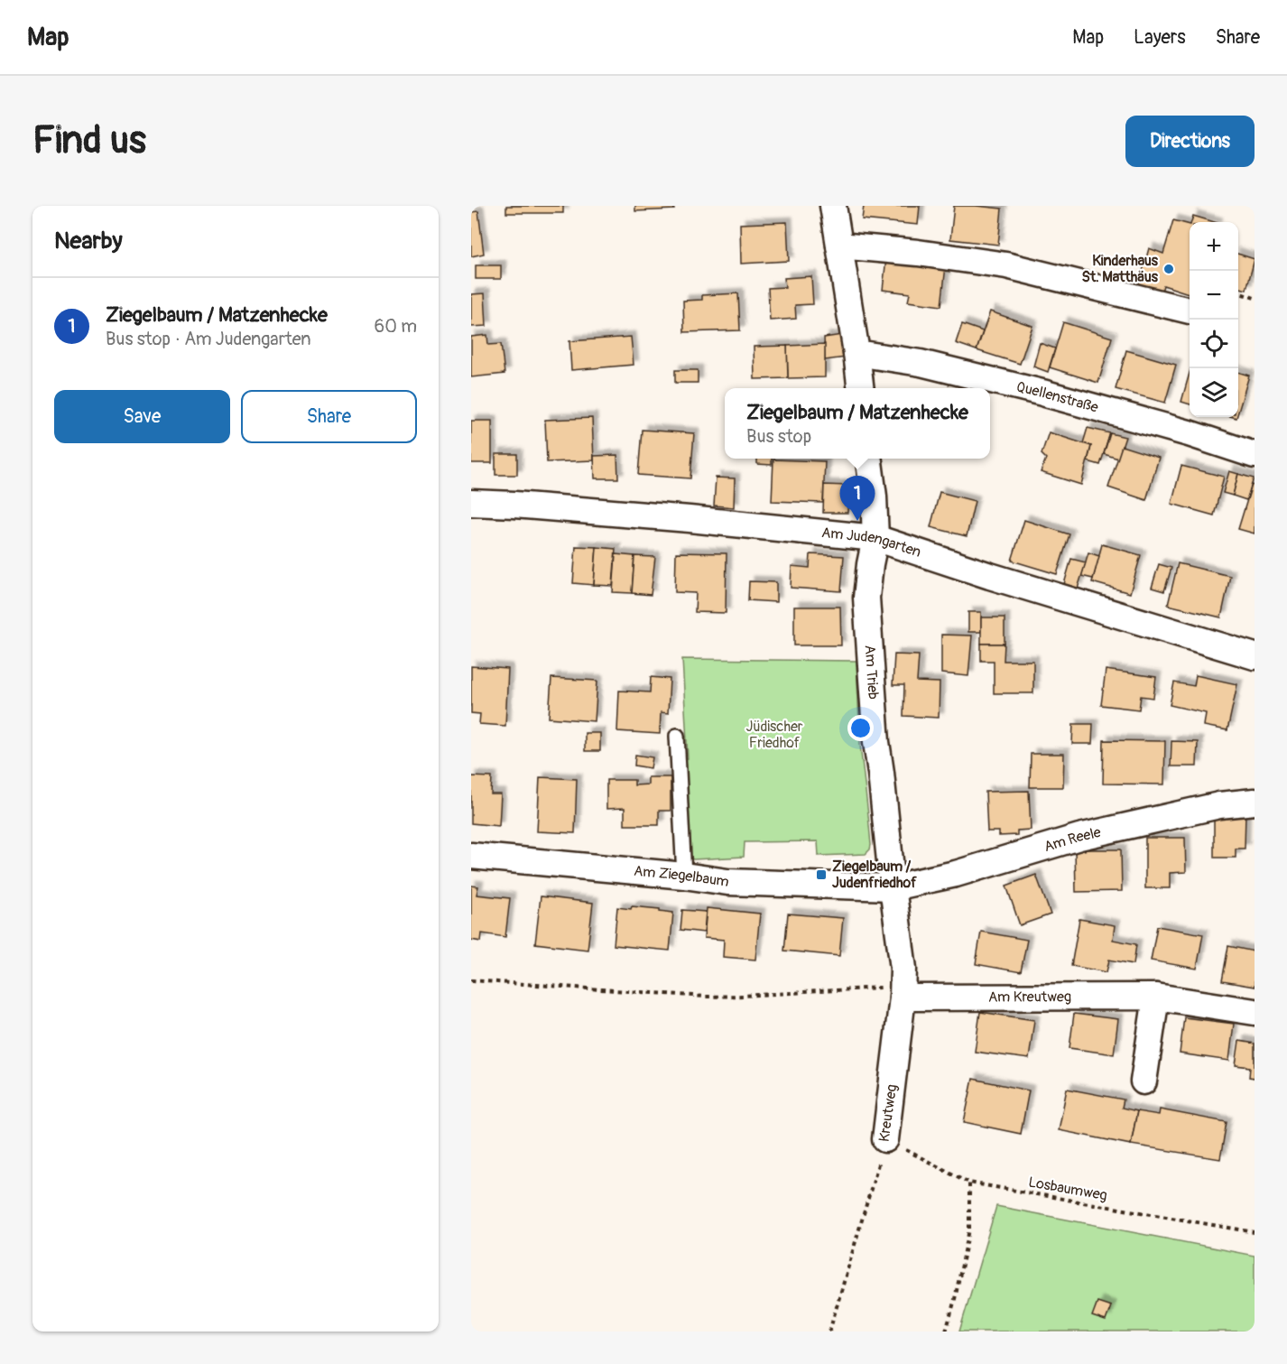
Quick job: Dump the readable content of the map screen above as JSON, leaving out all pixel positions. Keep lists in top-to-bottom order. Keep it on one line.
{"streets":{"street":["Quellenstraße","Am Judengarten","Am Trieb","Am Reele","Am Ziegelbaum","Am Kreutweg","Kreutweg"],"path":["Losbaumweg"]},"crossings":[["Am Judengarten","Am Trieb"],["Am Trieb","Am Reele"],["Am Trieb","Am Ziegelbaum"],["Am Trieb","Kreutweg"],["Am Reele","Am Ziegelbaum"],["Am Reele","Kreutweg"],["Am Ziegelbaum","Kreutweg"],["Am Kreutweg","Kreutweg"],["Kreutweg","Losbaumweg"]],"parks":["Jüdischer Friedhof"],"places":{"other":["Kinderhaus St. Matthäus"],"transit":["Ziegelbaum / Judenfriedhof"]},"page":{"header":"Map","nav":["Map","Layers","Share"],"buttons":["Directions",["Save","Share"]],"title":"Find us","heading":"Nearby","map_buttons":["+","−"],"list":[{"mark":"1","name":"Ziegelbaum / Matzenhecke","note":"Bus stop · Am Judengarten","value":"60 m"}],"popup":["Ziegelbaum / Matzenhecke","Bus stop"],"pins":"1"}}
